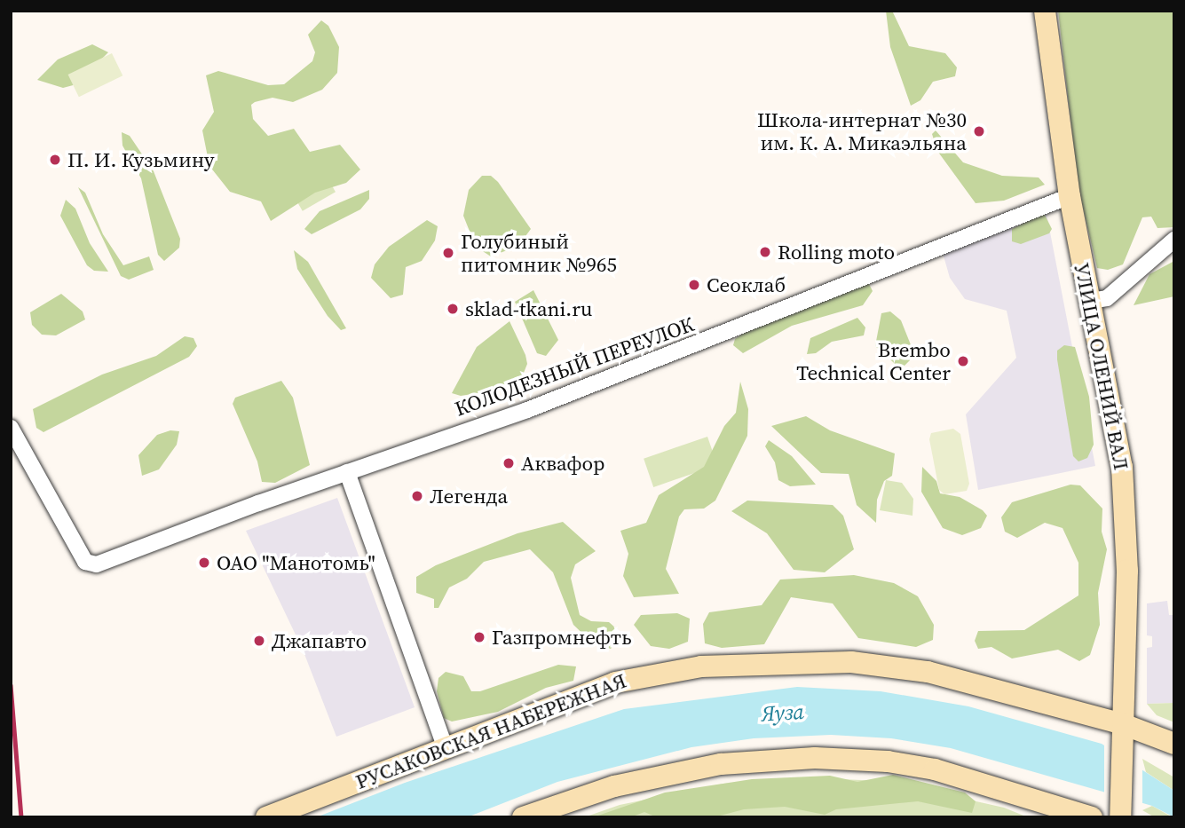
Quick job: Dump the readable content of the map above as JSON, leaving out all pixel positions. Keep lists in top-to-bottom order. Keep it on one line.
{"streets":{"main road":["УЛИЦА ОЛЕНИЙ ВАЛ","РУСАКОВСКАЯ НАБЕРЕЖНАЯ"],"street":["КОЛОДЕЗНЫЙ ПЕРЕУЛОК"]},"crossings":[["КОЛОДЕЗНЫЙ ПЕРЕУЛОК","УЛИЦА ОЛЕНИЙ ВАЛ"],["УЛИЦА ОЛЕНИЙ ВАЛ","РУСАКОВСКАЯ НАБЕРЕЖНАЯ"]],"water":["Яуза"],"places":["Школа-интернат №30 им. К. А. Микаэльяна","П. И. Кузьмину","Rolling moto","Голубиный питомник №965","Сеоклаб","sklad-tkani.ru","Brembo Technical Center","Аквафор","Легенда","ОАО \"Манотомь\"","Газпромнефть","Джапавто"]}
